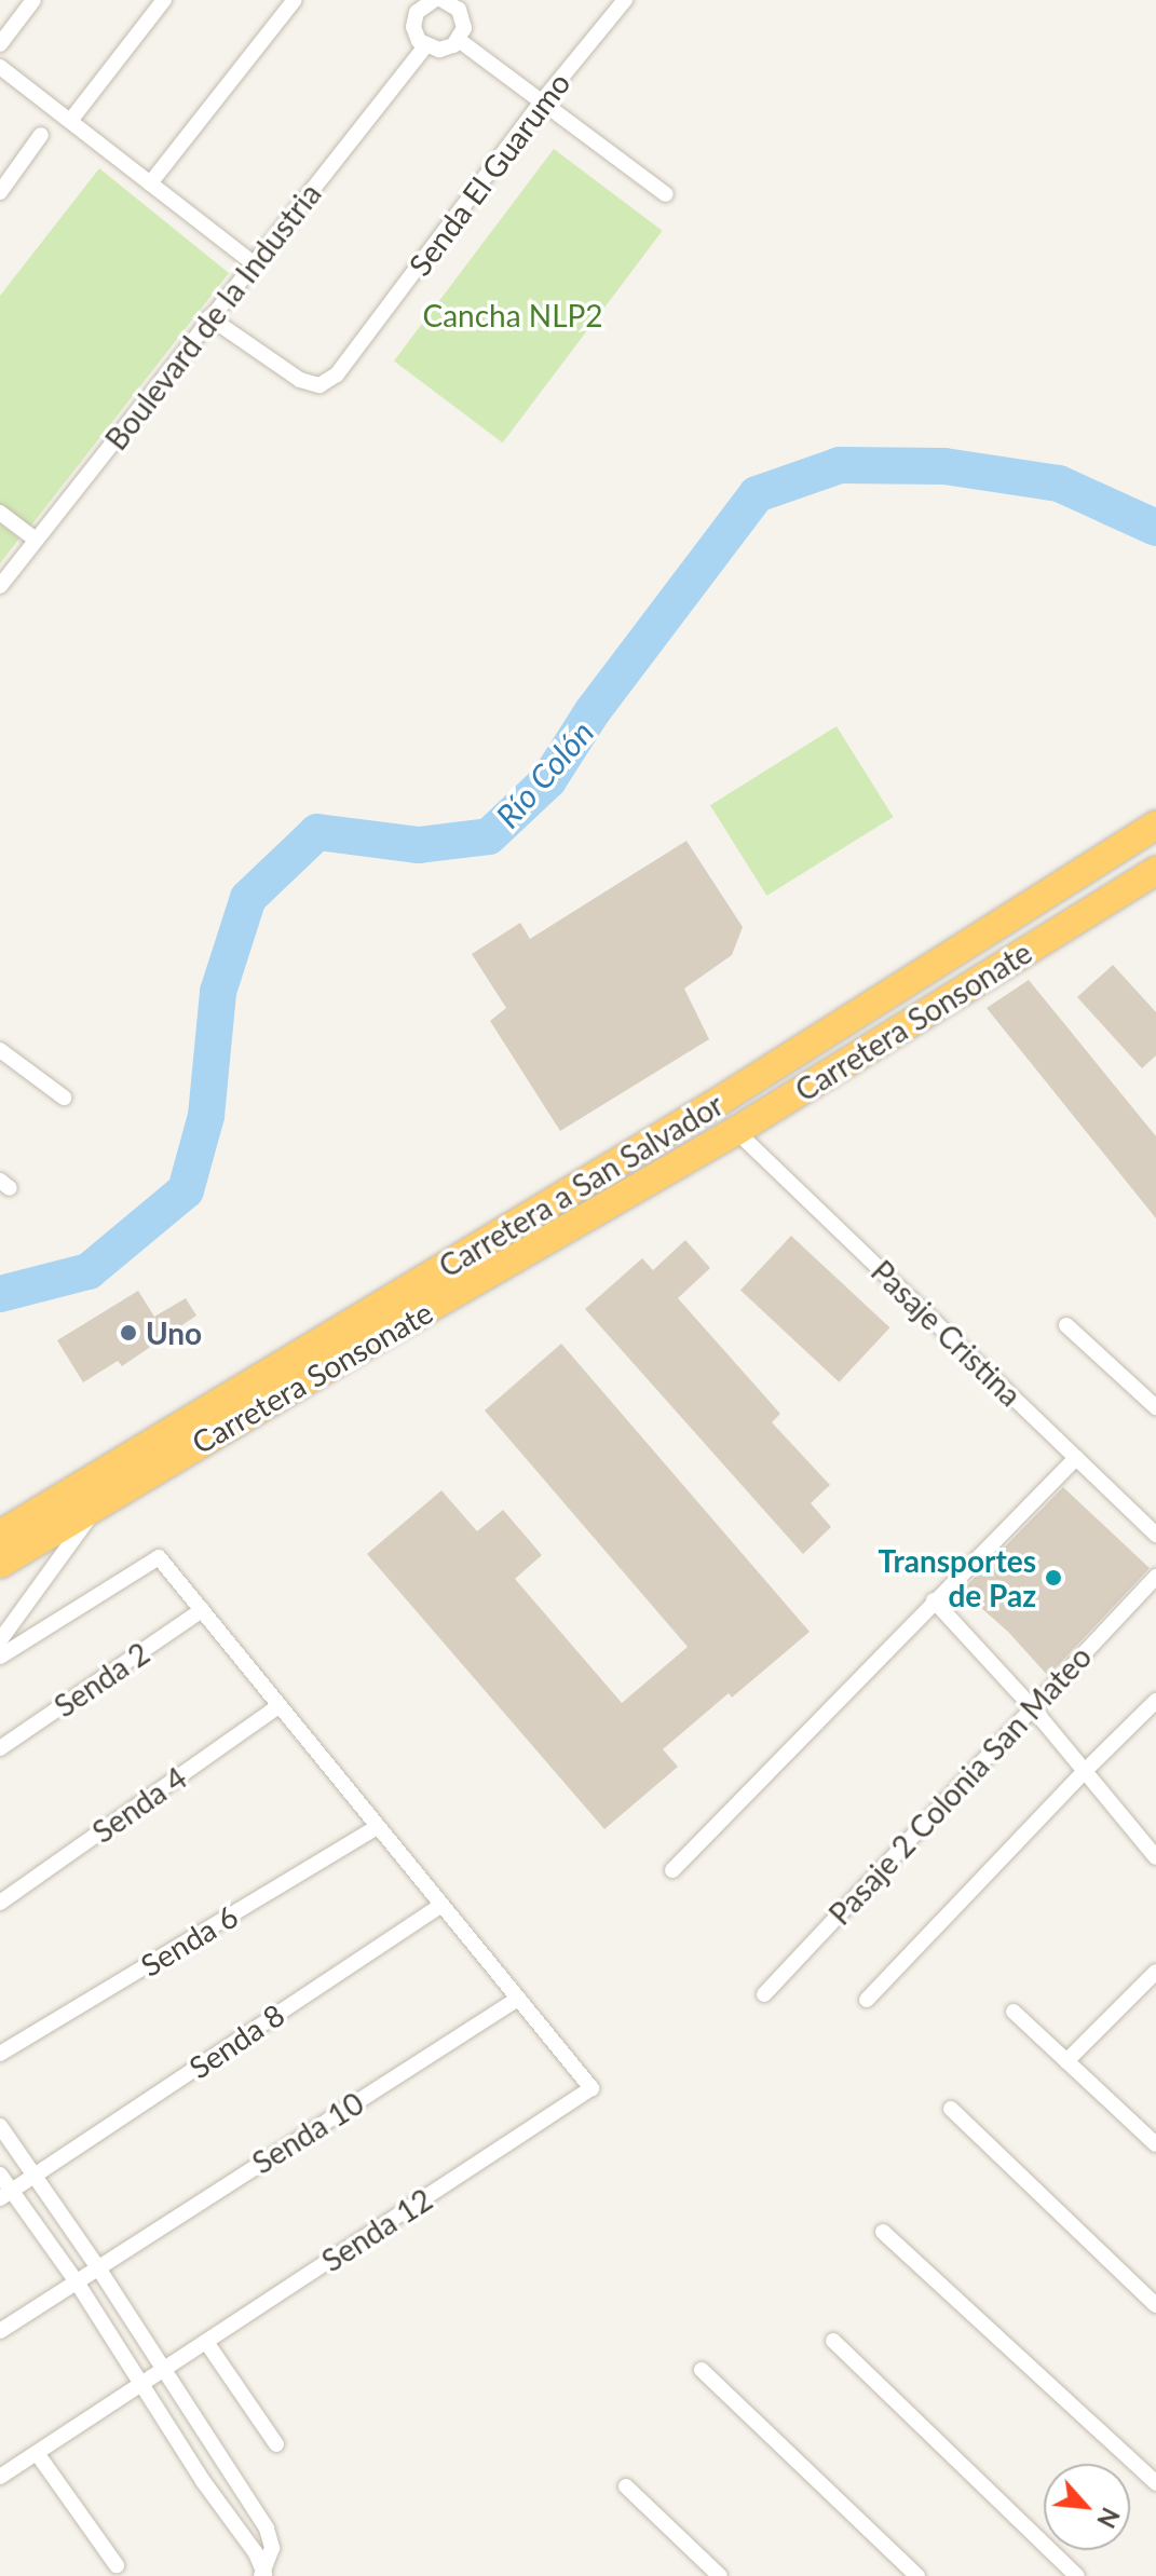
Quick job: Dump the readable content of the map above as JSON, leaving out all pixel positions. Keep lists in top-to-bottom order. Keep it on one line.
{"streets":{"highway":["Carretera Sonsonate","Carretera a San Salvador"],"street":["Senda El Guarumo","Boulevard de la Industria","Pasaje Cristina","Senda 2","Pasaje 2 Colonia San Mateo","Senda 4","Senda 6","Senda 8","Senda 10","Senda 12"]},"crossings":[["Senda El Guarumo","Boulevard de la Industria"],["Carretera Sonsonate","Pasaje Cristina"],["Senda 10","Senda 12"]],"water":["Río Colón"],"parks":["Cancha NLP2"],"places":["Uno","Transportes de Paz"],"north":"bottom right"}
